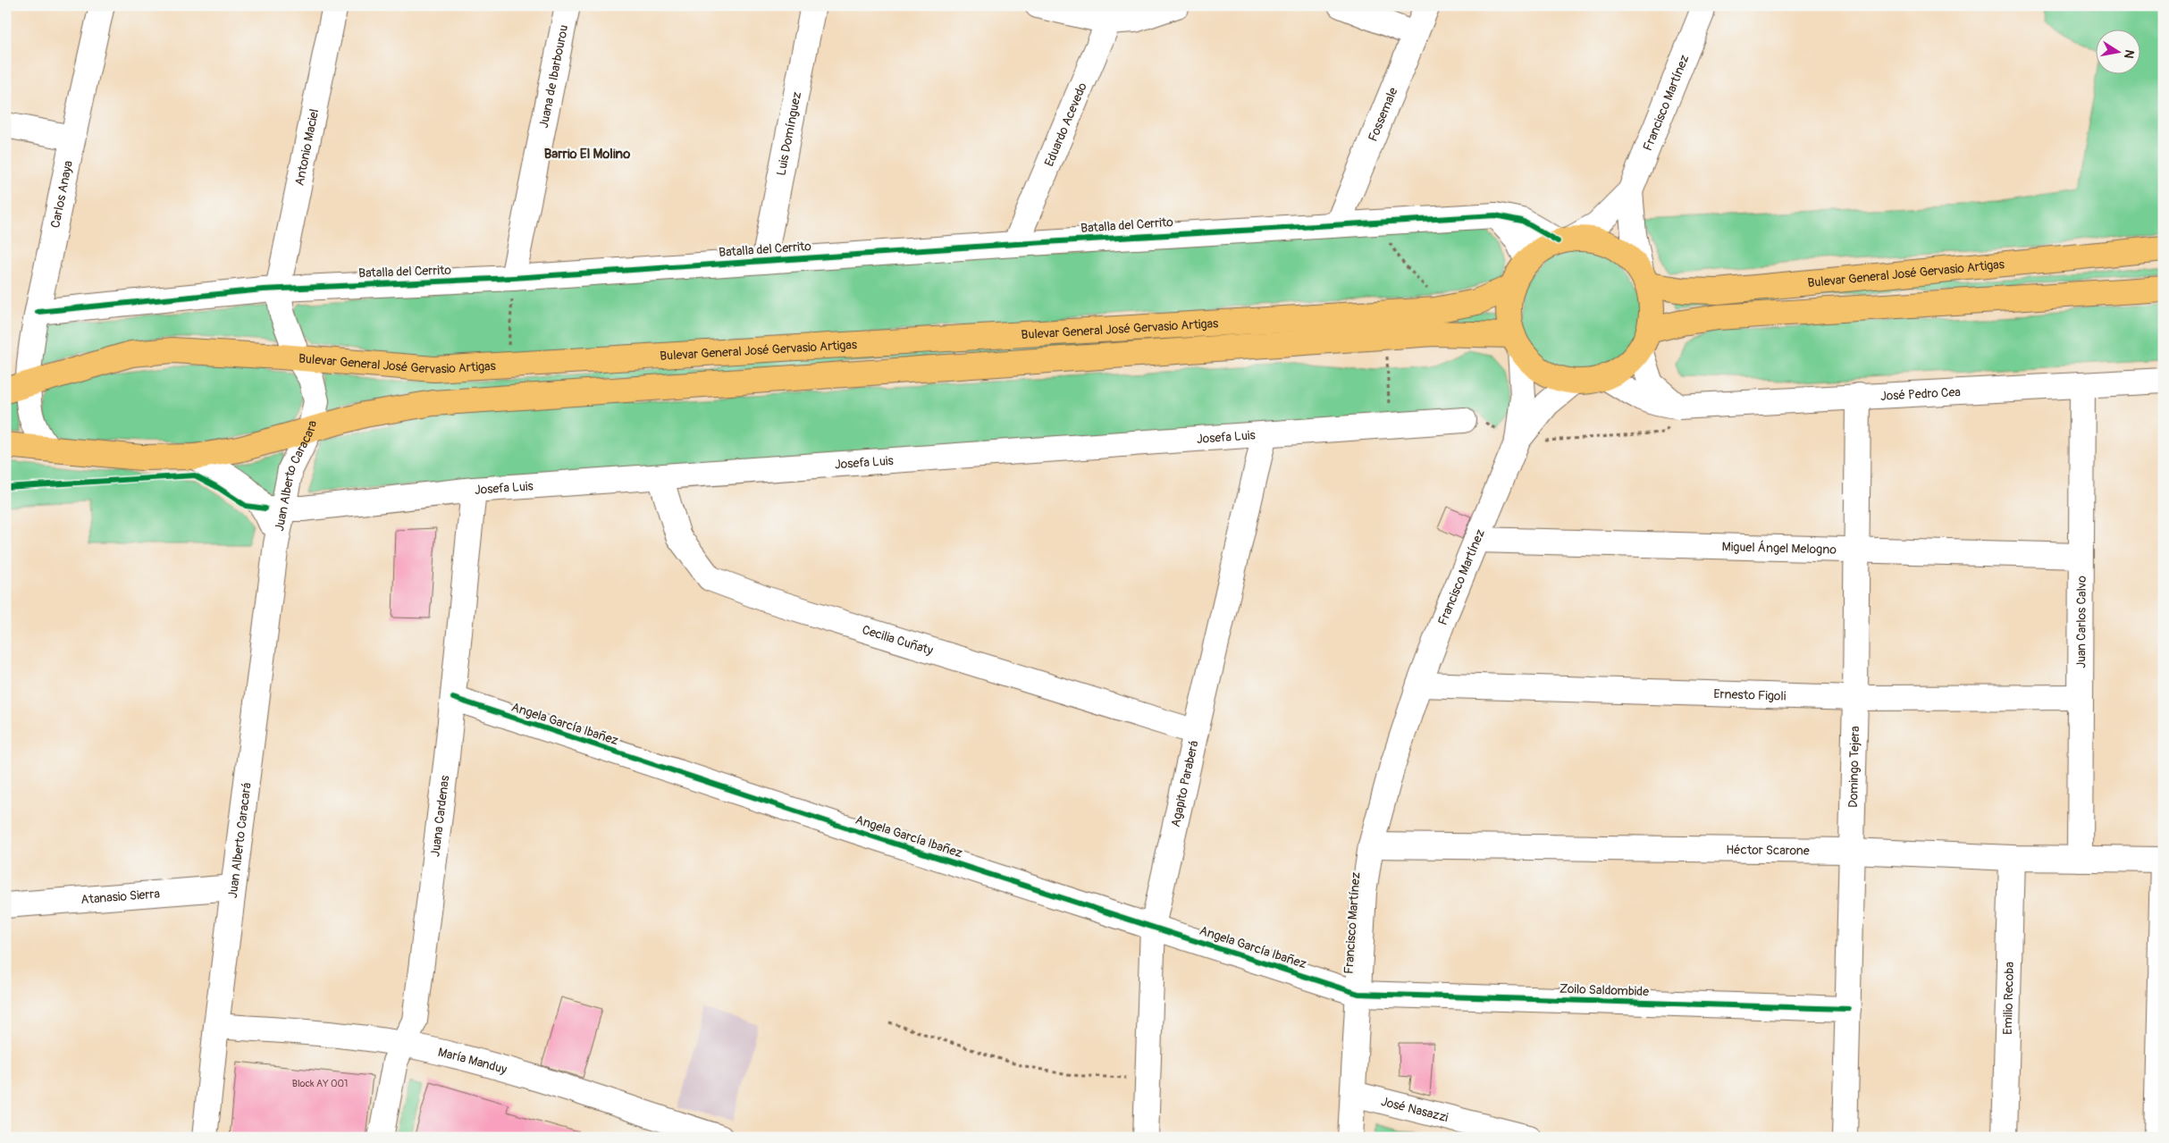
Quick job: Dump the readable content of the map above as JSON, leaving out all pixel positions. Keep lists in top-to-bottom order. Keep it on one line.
{"streets":{"main road":["Bulevar General José Gervasio Artigas"],"street":["Juana de Ibarbourou","Francisco Martínez","Fossemale","Eduardo Acevedo","Luis Domínguez","Antonio Maciel","Carlos Anaya","Batalla del Cerrito","José Pedro Cea","Josefa Luis","Juan Alberto Caracara","Miguel Ángel Melogno","Juan Carlos Calvo","Cecilia Cuñaty","Ernesto Figoli","Angela García Ibañez","Domingo Tejera","Agapito Paraberá","Juana Cardenas","Juan Alberto Caracará","Héctor Scarone","Atanasio Sierra","Zoilo Saldombide","Emilio Recoba","María Manduy","José Nasazzi"]},"crossings":[["Juana de Ibarbourou","Batalla del Cerrito"],["Francisco Martínez","Batalla del Cerrito"],["Francisco Martínez","Bulevar General José Gervasio Artigas"],["Francisco Martínez","José Pedro Cea"],["Francisco Martínez","Miguel Ángel Melogno"],["Francisco Martínez","Ernesto Figoli"],["Francisco Martínez","Angela García Ibañez"],["Francisco Martínez","Héctor Scarone"],["Francisco Martínez","Zoilo Saldombide"],["Francisco Martínez","José Nasazzi"],["Fossemale","Batalla del Cerrito"],["Eduardo Acevedo","Batalla del Cerrito"],["Luis Domínguez","Batalla del Cerrito"],["Antonio Maciel","Batalla del Cerrito"],["Antonio Maciel","Juan Alberto Caracara"],["Carlos Anaya","Batalla del Cerrito"],["Carlos Anaya","Bulevar General José Gervasio Artigas"],["Batalla del Cerrito","Bulevar General José Gervasio Artigas"],["Batalla del Cerrito","José Pedro Cea"],["Batalla del Cerrito","Juan Alberto Caracara"],["Bulevar General José Gervasio Artigas","José Pedro Cea"],["Bulevar General José Gervasio Artigas","Juan Alberto Caracara"],["José Pedro Cea","Juan Carlos Calvo"],["José Pedro Cea","Domingo Tejera"],["Josefa Luis","Juan Alberto Caracara"],["Josefa Luis","Cecilia Cuñaty"],["Josefa Luis","Agapito Paraberá"],["Josefa Luis","Juana Cardenas"],["Juan Alberto Caracara","Juan Alberto Caracará"],["Miguel Ángel Melogno","Juan Carlos Calvo"],["Miguel Ángel Melogno","Domingo Tejera"],["Juan Carlos Calvo","Ernesto Figoli"],["Juan Carlos Calvo","Héctor Scarone"],["Cecilia Cuñaty","Agapito Paraberá"],["Ernesto Figoli","Domingo Tejera"],["Angela García Ibañez","Agapito Paraberá"],["Angela García Ibañez","Juana Cardenas"],["Angela García Ibañez","Zoilo Saldombide"],["Domingo Tejera","Héctor Scarone"],["Domingo Tejera","Zoilo Saldombide"],["Juana Cardenas","María Manduy"],["Juan Alberto Caracará","Atanasio Sierra"],["Juan Alberto Caracará","María Manduy"],["Héctor Scarone","Emilio Recoba"]],"districts":["Barrio El Molino"],"house_numbers":["Block AY 001"],"north":"right"}
